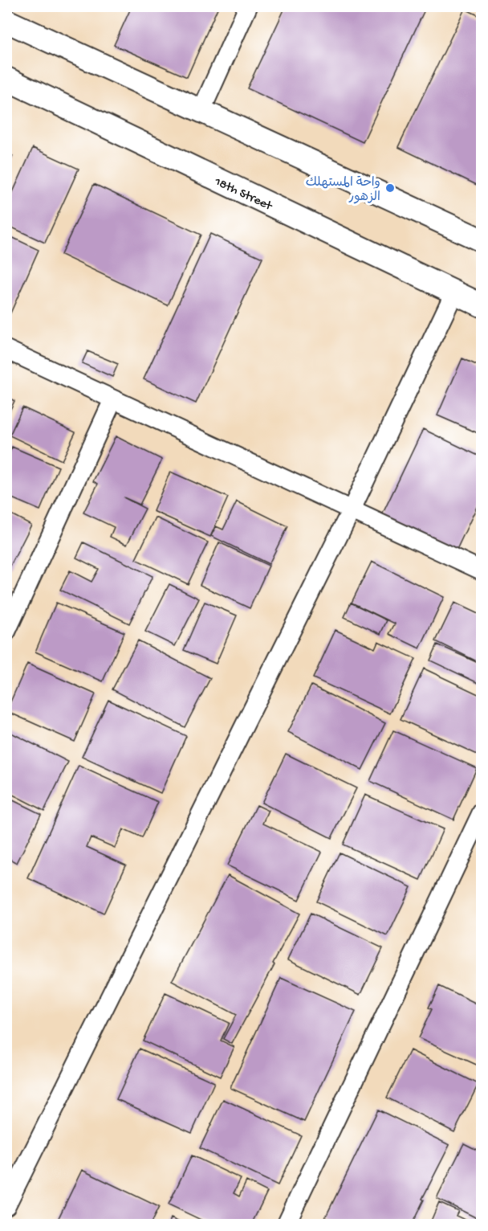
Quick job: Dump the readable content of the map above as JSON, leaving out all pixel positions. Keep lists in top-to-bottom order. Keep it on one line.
{"streets":{"street":["18th Street"]},"places":["واحة المستهلك الزهور"]}
